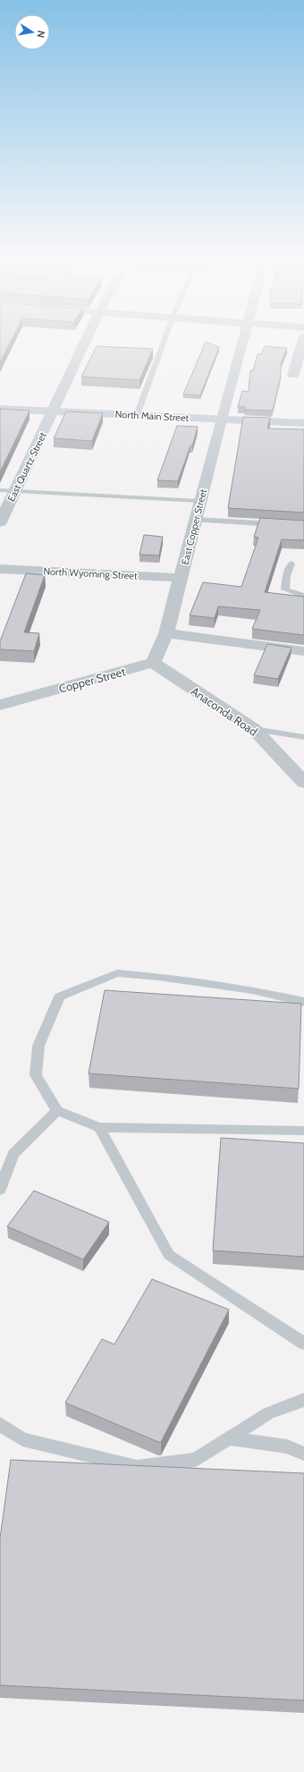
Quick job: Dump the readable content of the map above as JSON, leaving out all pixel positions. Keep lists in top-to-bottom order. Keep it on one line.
{"streets":{"main road":["North Main Street"],"street":["East Quartz Street","East Copper Street","North Wyoming Street","Copper Street","Anaconda Road"]},"crossings":[["North Main Street","East Quartz Street"],["North Main Street","East Copper Street"],["East Copper Street","North Wyoming Street"],["Copper Street","Anaconda Road"]],"north":"right"}
